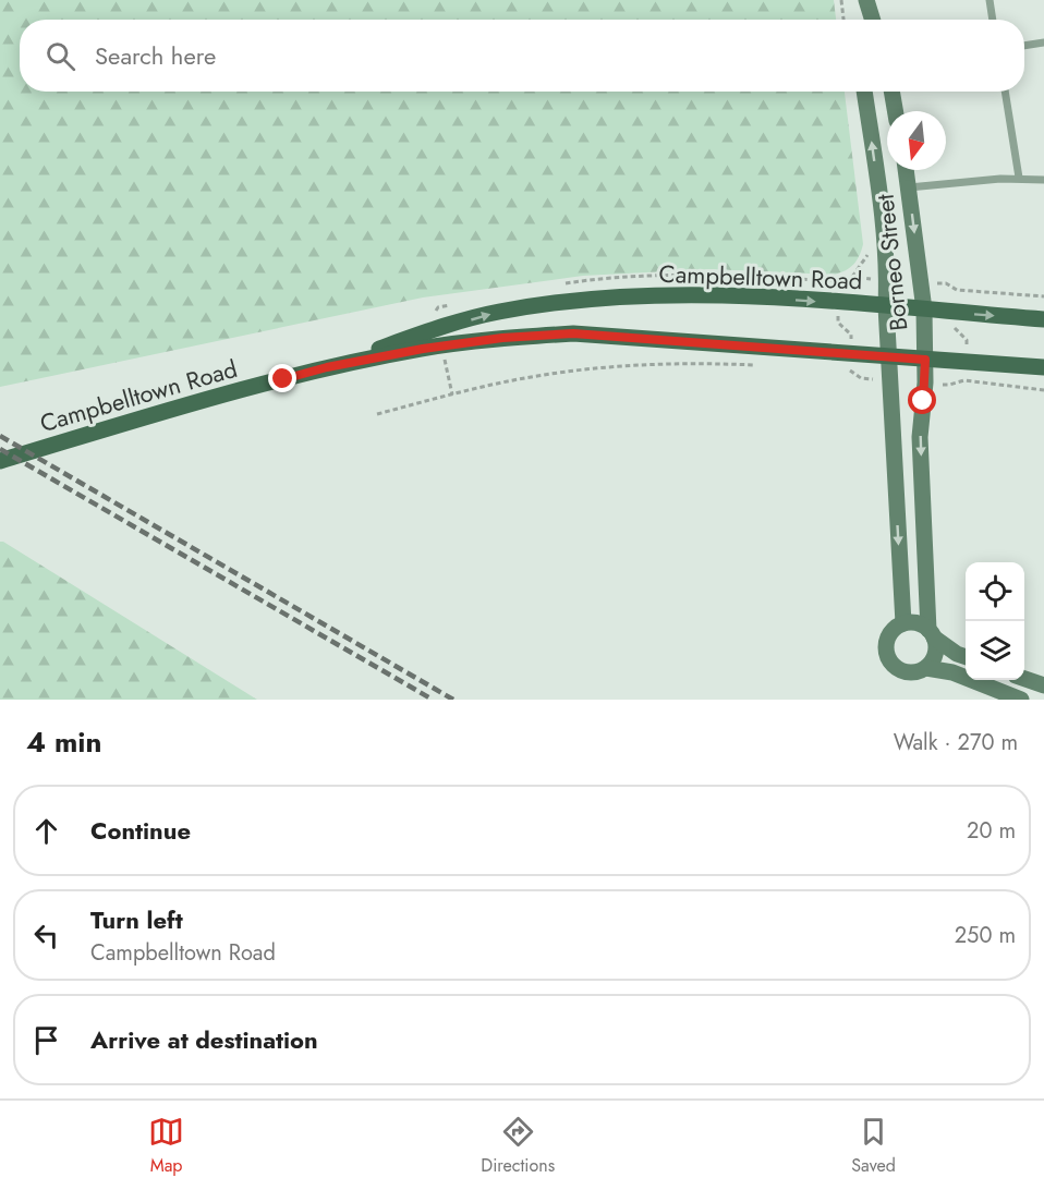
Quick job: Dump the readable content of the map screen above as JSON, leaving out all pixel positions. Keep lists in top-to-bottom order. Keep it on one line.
{"streets":{"main road":["Campbelltown Road"],"street":["Borneo Street"]},"crossings":[["Borneo Street","Campbelltown Road"]],"north":"bottom","page":{"search":"Search here","heading":["4 min","Walk · 270 m"],"list":[["Continue","20 m"],["Turn left","Campbelltown Road","250 m"],"Arrive at destination"],"nav":["Map","Directions","Saved"]}}
